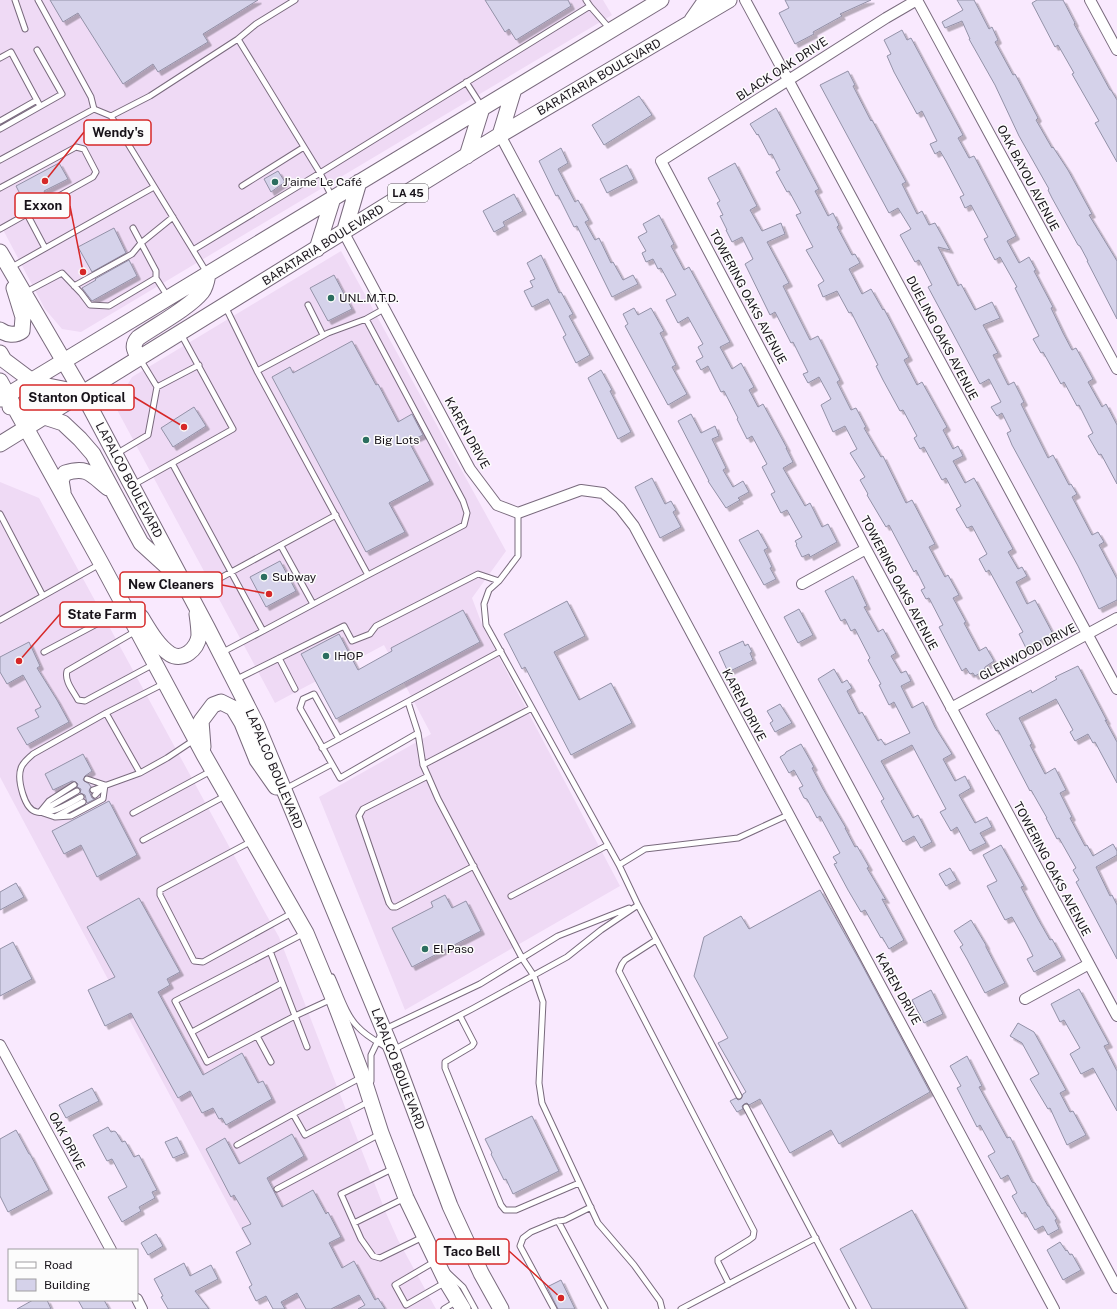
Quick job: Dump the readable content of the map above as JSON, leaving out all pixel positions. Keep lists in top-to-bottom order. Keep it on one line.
{"streets":{"main road":["BARATARIA BOULEVARD","LA 45","LAPALCO BOULEVARD"],"street":["BLACK OAK DRIVE","OAK BAYOU AVENUE","TOWERING OAKS AVENUE","DUELING OAKS AVENUE","KAREN DRIVE","GLENWOOD DRIVE","OAK DRIVE"]},"crossings":[["BLACK OAK DRIVE","OAK BAYOU AVENUE"],["BLACK OAK DRIVE","TOWERING OAKS AVENUE"],["BLACK OAK DRIVE","DUELING OAKS AVENUE"],["BARATARIA BOULEVARD","KAREN DRIVE"],["BARATARIA BOULEVARD","LAPALCO BOULEVARD"],["LA 45","LAPALCO BOULEVARD"],["TOWERING OAKS AVENUE","GLENWOOD DRIVE"],["DUELING OAKS AVENUE","GLENWOOD DRIVE"]],"places":["Wendy's","J'aime Le Café","Exxon","UNL.M.T.D.","Stanton Optical","Big Lots","Subway","New Cleaners","IHOP","State Farm","El Paso","Taco Bell"],"legend":["Road","Building"]}
